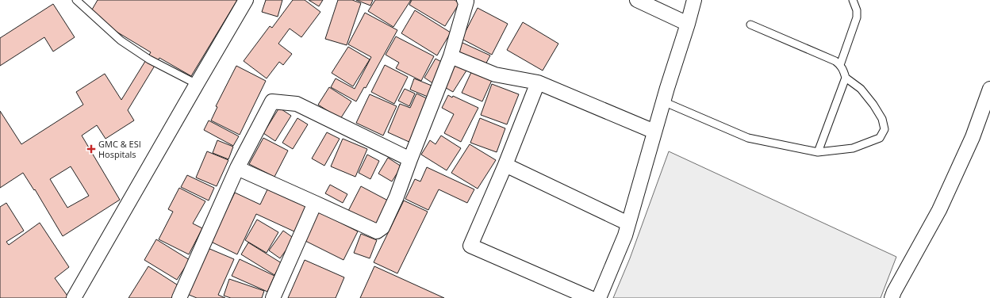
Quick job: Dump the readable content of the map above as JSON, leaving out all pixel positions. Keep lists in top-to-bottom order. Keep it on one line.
{"places":{"health":["GMC & ESI Hospitals"]}}
